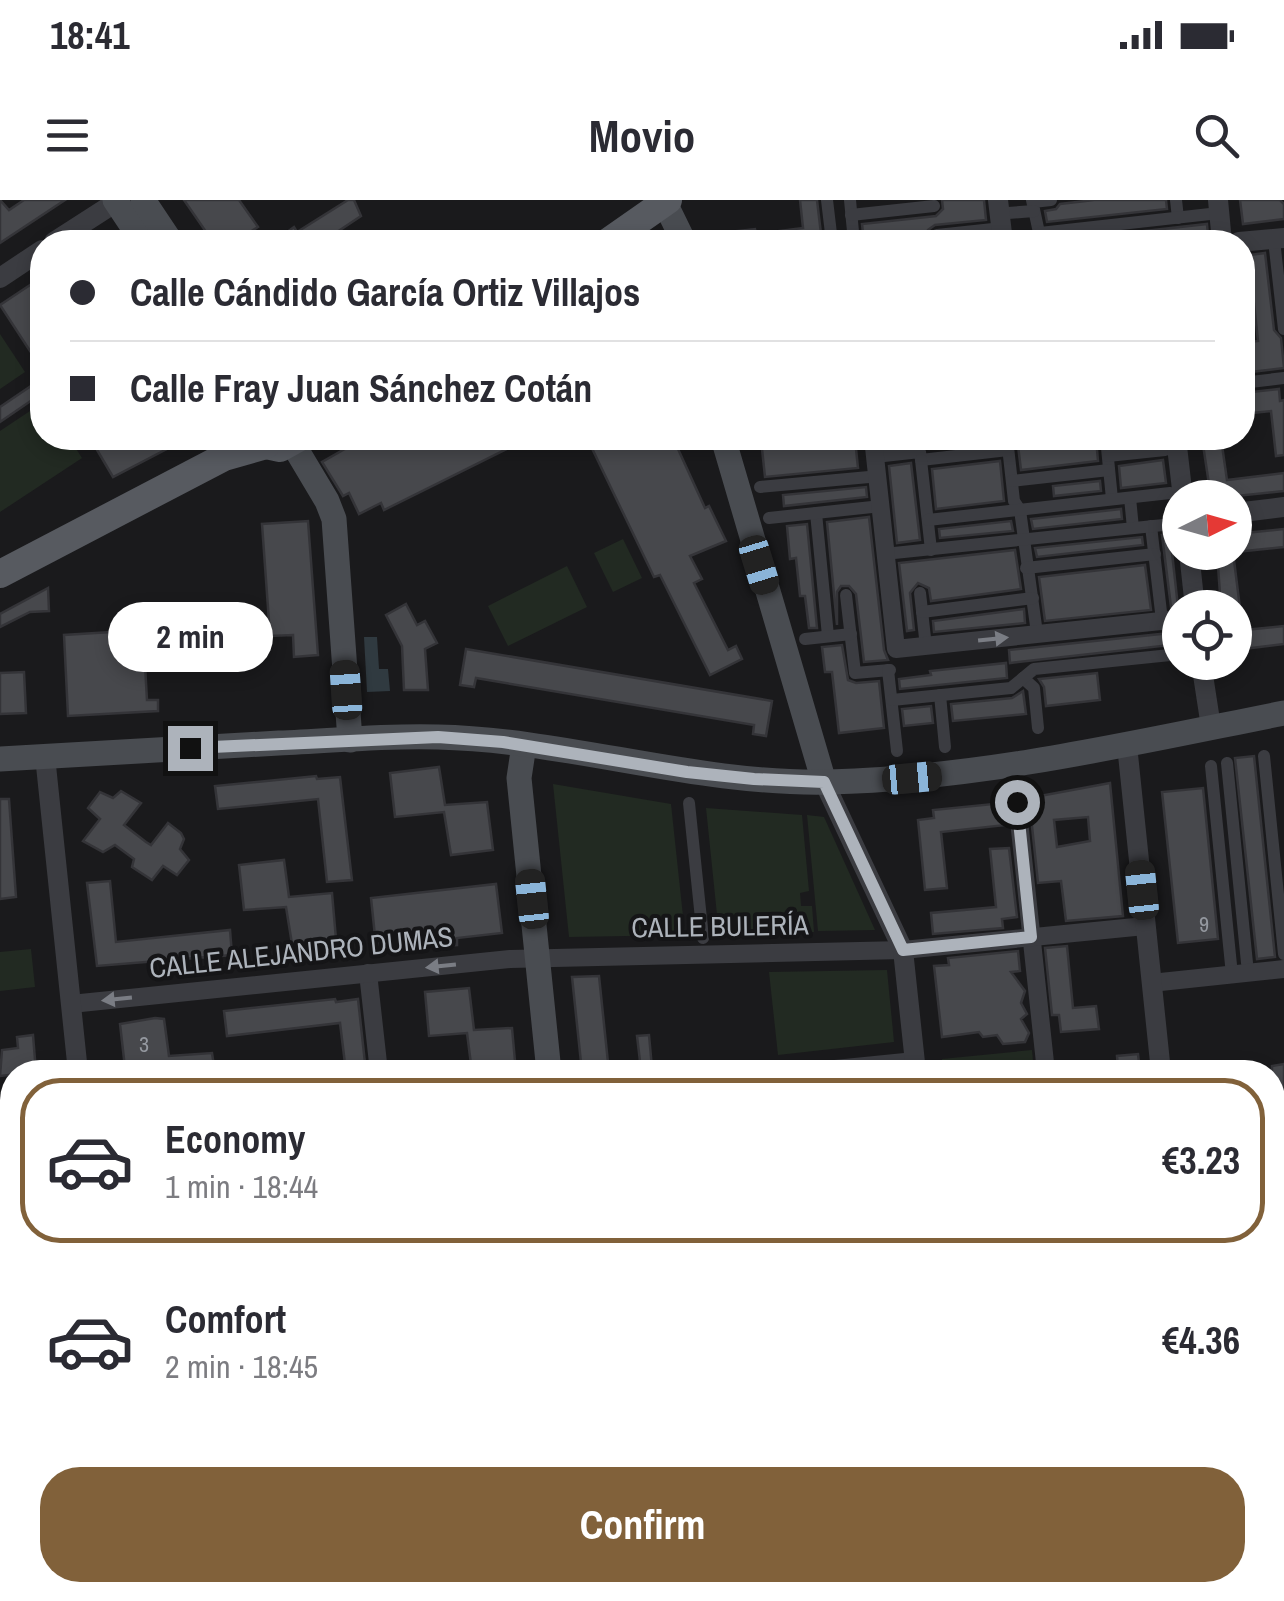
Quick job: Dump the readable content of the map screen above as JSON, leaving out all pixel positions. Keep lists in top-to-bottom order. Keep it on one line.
{"streets":{"street":["CALLE BULERÍA","CALLE ALEJANDRO DUMAS"]},"crossings":[["CALLE BULERÍA","CALLE ALEJANDRO DUMAS"]],"one_way":["CALLE ALEJANDRO DUMAS"],"house_numbers":["9","3"],"north":"right","page":{"status":"18:41","header":"Movio","banner":["Calle Cándido García Ortiz Villajos","Calle Fray Juan Sánchez Cotán"],"bubble":"2 min","list":[{"name":"Economy","note":"1 min · 18:44","value":"€3.23"},{"name":"Comfort","note":"2 min · 18:45","value":"€4.36"}],"buttons":"Confirm"}}
